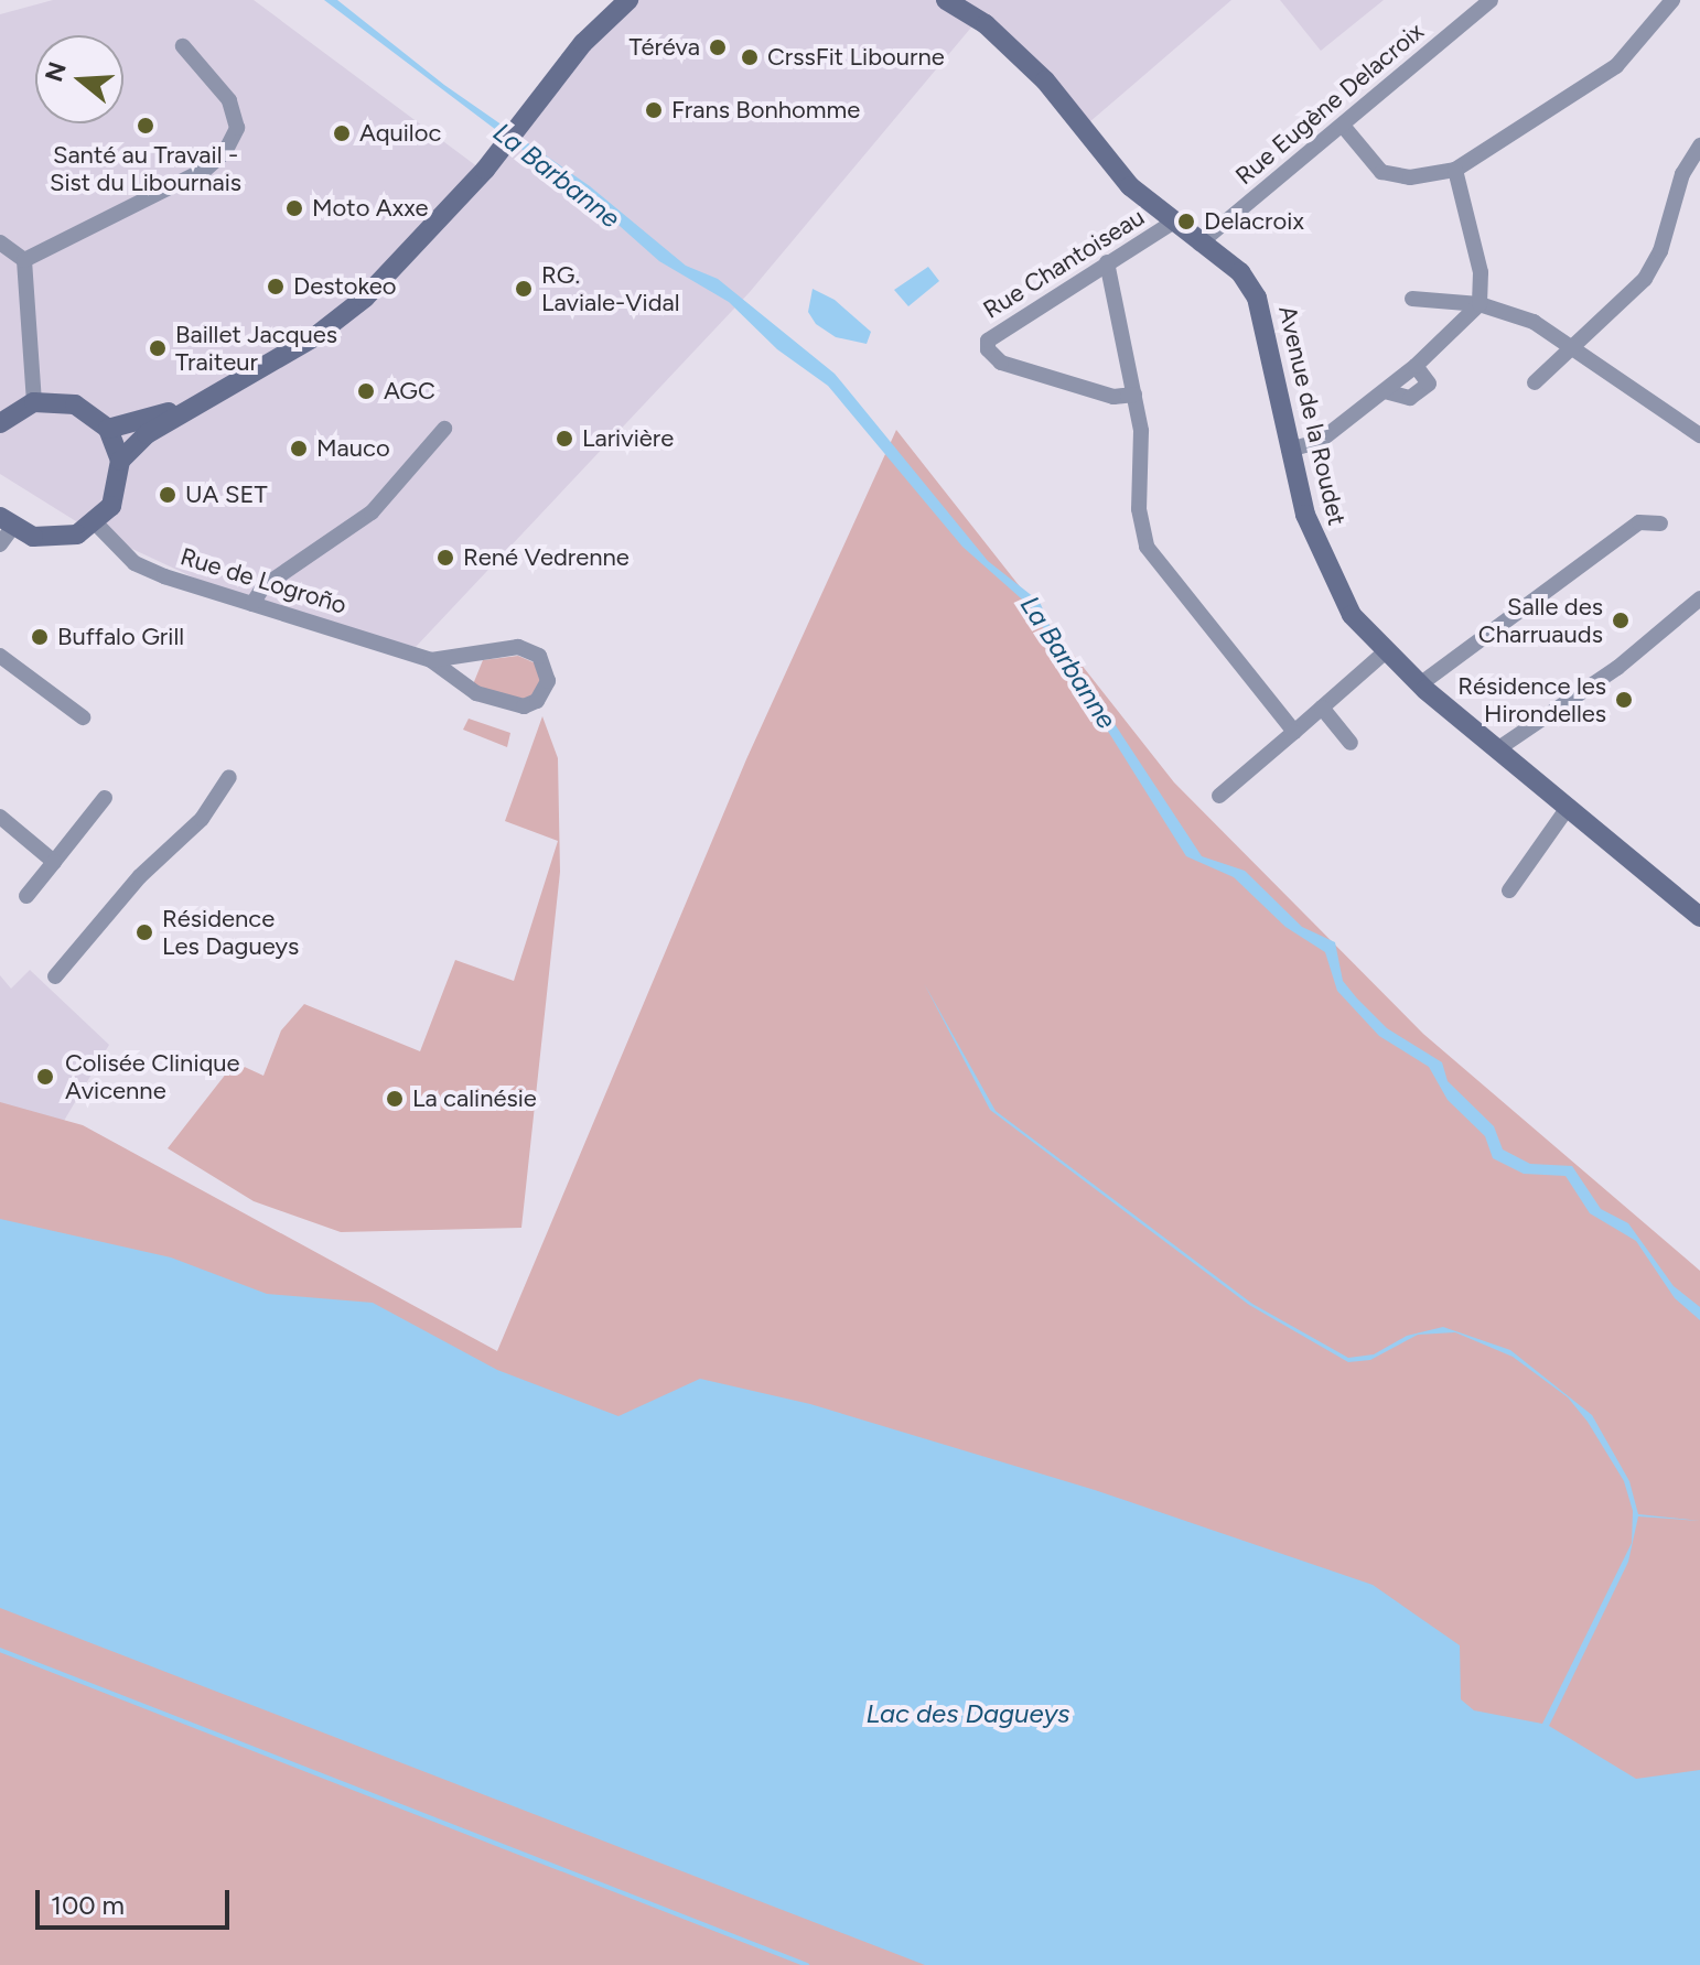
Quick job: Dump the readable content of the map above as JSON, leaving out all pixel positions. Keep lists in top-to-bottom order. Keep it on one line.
{"streets":{"street":["Rue Eugène Delacroix","Rue Chantoiseau","Avenue de la Roudet","Rue de Logroño"]},"crossings":[["Rue Eugène Delacroix","Avenue de la Roudet"],["Rue Chantoiseau","Avenue de la Roudet"]],"water":["La Barbanne","Lac des Dagueys"],"places":["Téréva","CrssFit Libourne","Frans Bonhomme","Santé au Travail - Sist du Libournais","Aquiloc","Moto Axxe","Delacroix","Destokeo","RG. Laviale-Vidal","Baillet Jacques Traiteur","AGC","Larivière","Mauco","UA SET","René Vedrenne","Salle des Charruauds","Buffalo Grill","Résidence les Hirondelles","Résidence Les Dagueys","Colisée Clinique Avicenne","La calinésie"],"scale_bar":"100 m","north":"left"}
